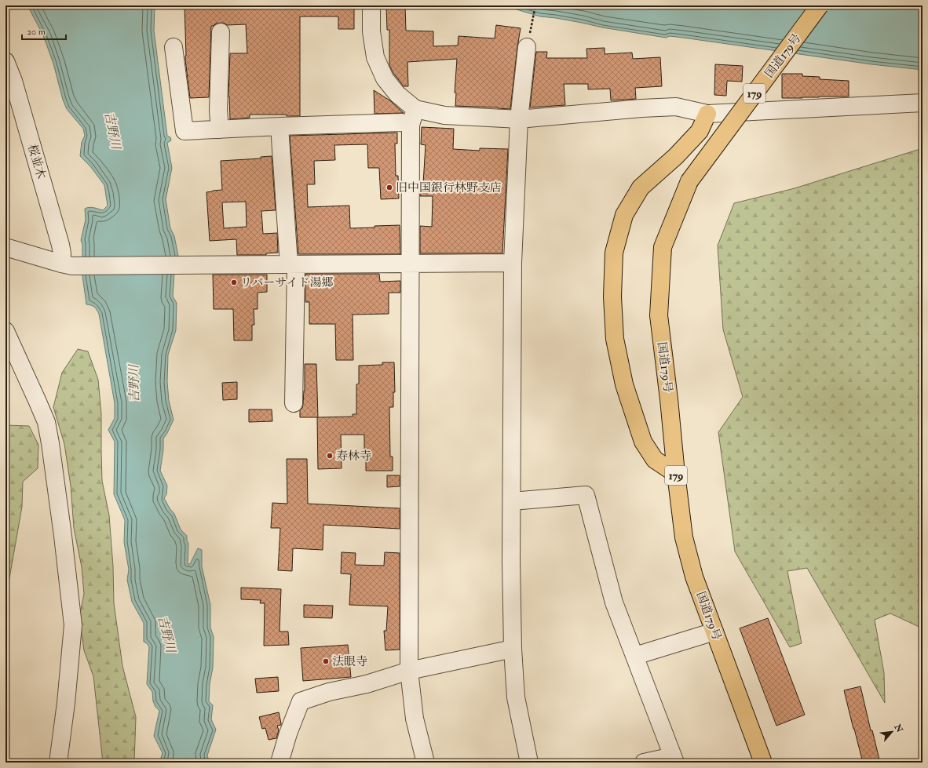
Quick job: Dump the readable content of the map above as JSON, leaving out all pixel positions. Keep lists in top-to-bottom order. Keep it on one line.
{"streets":{"highway":["国道179号","179"],"street":["桜並木"]},"water":["吉野川"],"places":["旧中国銀行林野支店","リバーサイド湯郷","寿林寺","法眼寺"],"scale_bar":"20 m","north":"top right"}
